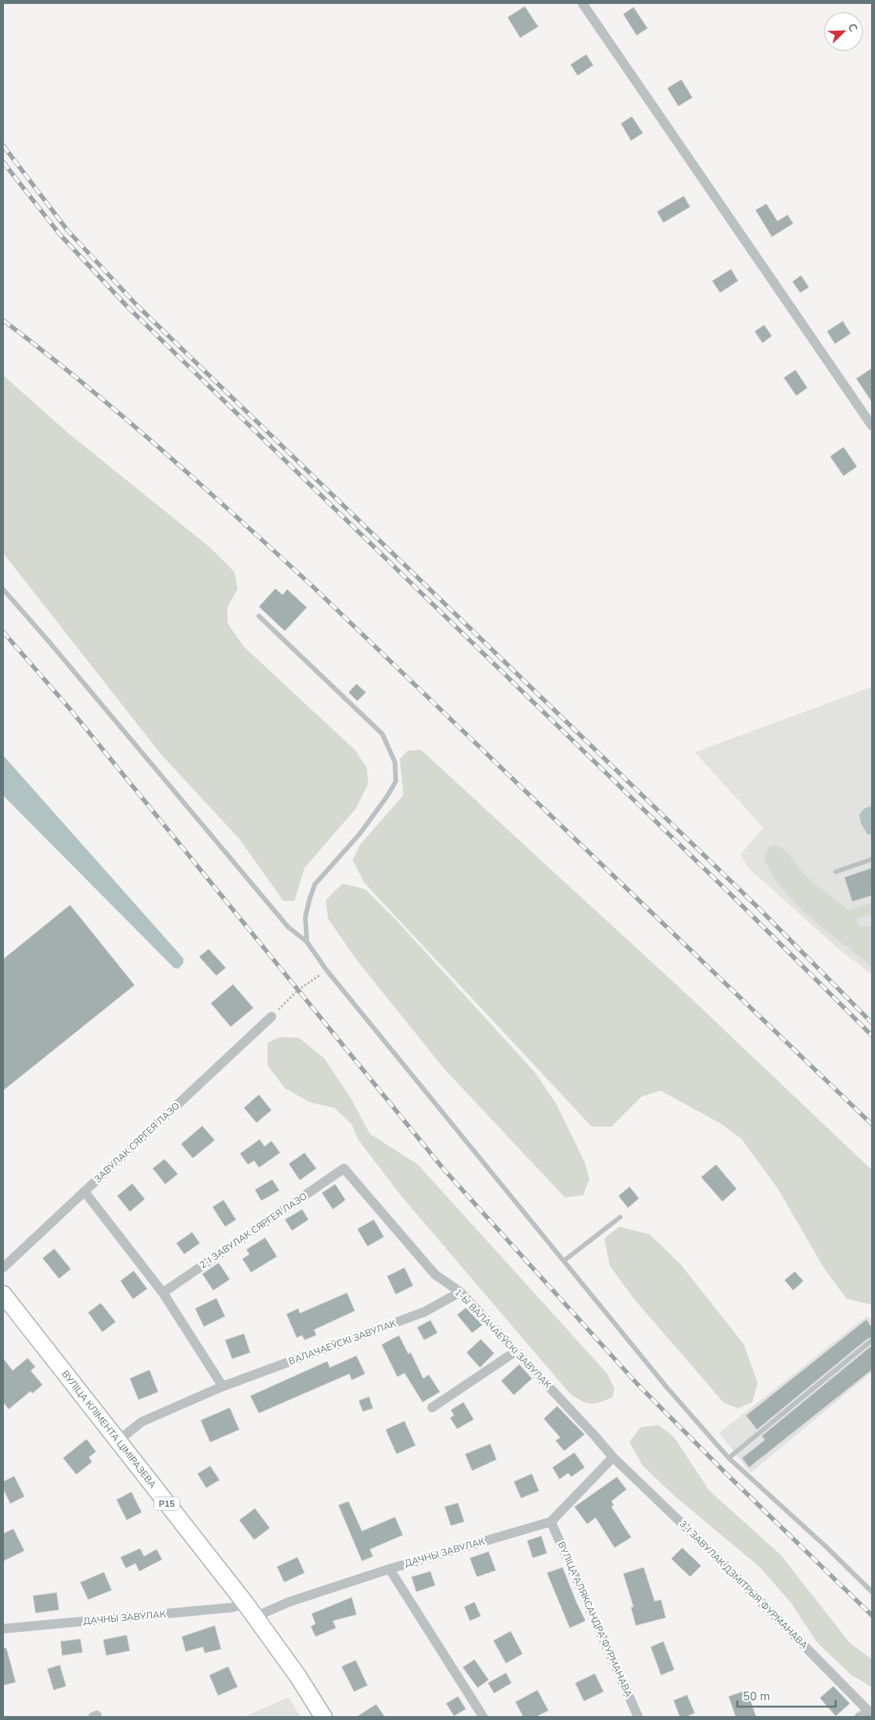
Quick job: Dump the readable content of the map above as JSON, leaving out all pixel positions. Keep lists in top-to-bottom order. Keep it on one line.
{"streets":{"main road":["ВУЛІЦА КЛІМЕНТА ЦІМІРАЗЕВА","Р15"],"street":["ЗАВУЛАК СЯРГЕЯ ЛАЗО","2-І ЗАВУЛАК СЯРГЕЯ ЛАЗО","1-Ы ВАЛАЧАЕЎСКІ ЗАВУЛАК","ВАЛАЧАЕЎСКІ ЗАВУЛАК","ДАЧНЫ ЗАВУЛАК","3-І ЗАВУЛАК ДЗМІТРЫЯ ФУРМАНАВА","ВУЛІЦА АЛЯКСАНДРА ФУРМАНАВА"]},"crossings":[["2-І ЗАВУЛАК СЯРГЕЯ ЛАЗО","1-Ы ВАЛАЧАЕЎСКІ ЗАВУЛАК"],["1-Ы ВАЛАЧАЕЎСКІ ЗАВУЛАК","ВАЛАЧАЕЎСКІ ЗАВУЛАК"],["1-Ы ВАЛАЧАЕЎСКІ ЗАВУЛАК","ДАЧНЫ ЗАВУЛАК"],["1-Ы ВАЛАЧАЕЎСКІ ЗАВУЛАК","3-І ЗАВУЛАК ДЗМІТРЫЯ ФУРМАНАВА"],["ВАЛАЧАЕЎСКІ ЗАВУЛАК","ВУЛІЦА КЛІМЕНТА ЦІМІРАЗЕВА"],["ВУЛІЦА КЛІМЕНТА ЦІМІРАЗЕВА","ДАЧНЫ ЗАВУЛАК"],["ДАЧНЫ ЗАВУЛАК","3-І ЗАВУЛАК ДЗМІТРЫЯ ФУРМАНАВА"],["ДАЧНЫ ЗАВУЛАК","ВУЛІЦА АЛЯКСАНДРА ФУРМАНАВА"]],"scale_bar":"50 m","north":"top right"}
